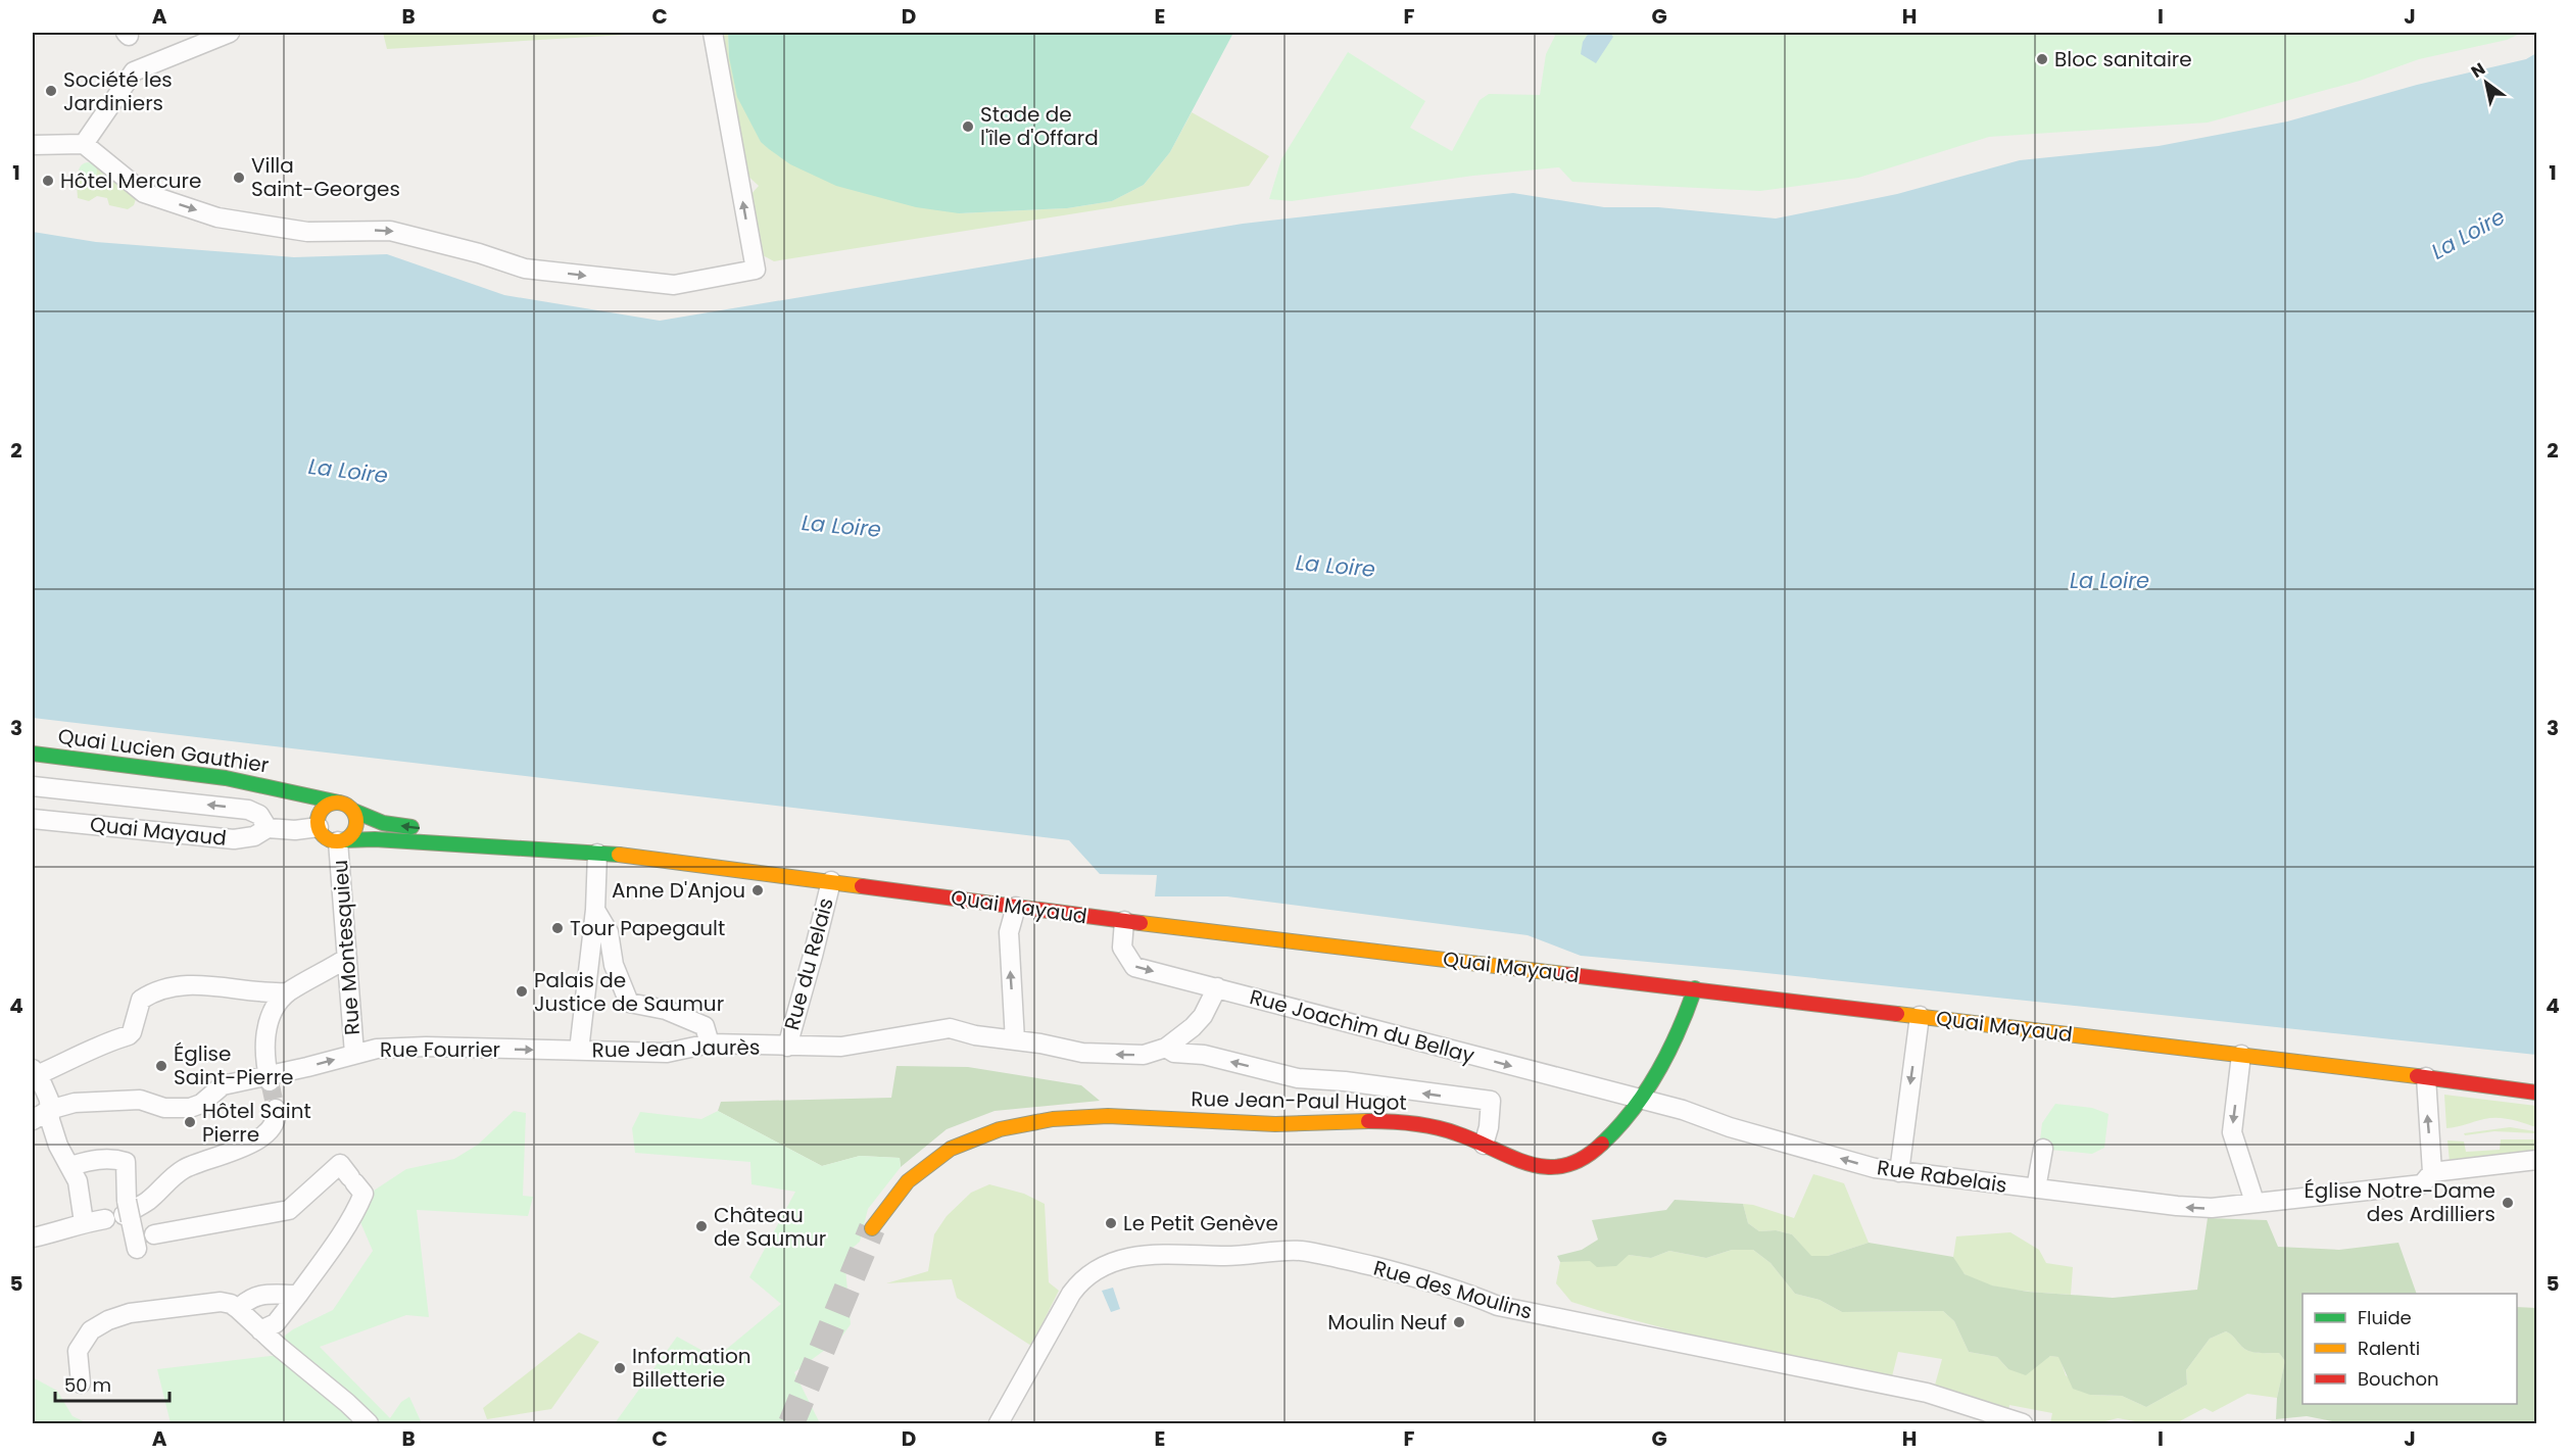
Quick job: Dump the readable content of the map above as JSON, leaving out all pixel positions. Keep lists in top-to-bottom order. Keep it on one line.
{"streets":{"main road":["Quai Lucien Gauthier","Quai Mayaud","Rue Jean-Paul Hugot"],"street":["Rue Montesquieu","Rue du Relais","Rue Joachim du Bellay","Rue Jean Jaurès","Rue Fourrier","Rue Rabelais","Rue des Moulins"]},"crossings":[["Quai Lucien Gauthier","Quai Mayaud"],["Quai Lucien Gauthier","Rue Montesquieu"],["Quai Mayaud","Rue Montesquieu"],["Quai Mayaud","Rue du Relais"],["Quai Mayaud","Rue Joachim du Bellay"],["Quai Mayaud","Rue Jean-Paul Hugot"],["Rue Montesquieu","Rue Fourrier"],["Rue du Relais","Rue Jean Jaurès"],["Rue Joachim du Bellay","Rue Jean-Paul Hugot"],["Rue Joachim du Bellay","Rue Rabelais"],["Rue Jean Jaurès","Rue Fourrier"],["Rue Jean Jaurès","Rue Jean-Paul Hugot"],["Rue Jean-Paul Hugot","Rue Rabelais"]],"one_way":["Rue Joachim du Bellay","Rue Jean Jaurès","Rue Fourrier","Rue Rabelais"],"water":["La Loire"],"places":["Bloc sanitaire","Société les Jardiniers","Stade de l'île d'Offard","Villa Saint-Georges","Hôtel Mercure","Anne D'Anjou","Tour Papegault","Palais de Justice de Saumur","Église Saint-Pierre","Hôtel Saint Pierre","Église Notre-Dame des Ardilliers","Le Petit Genève","Château de Saumur","Moulin Neuf","Information Billetterie"],"legend":["Fluide","Ralenti","Bouchon"],"scale_bar":"50 m","north":"top left","grid":{"columns":["A","B","C","D","E","F","G","H","I","J"],"rows":["1","2","3","4","5"]}}
